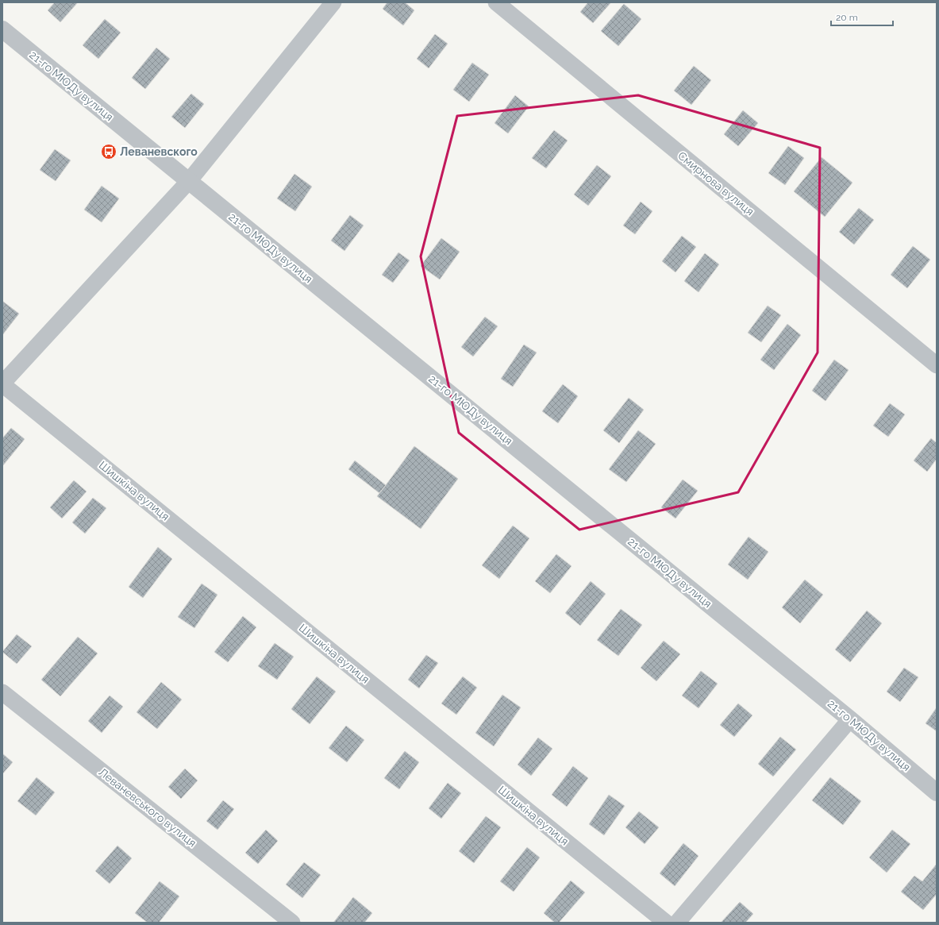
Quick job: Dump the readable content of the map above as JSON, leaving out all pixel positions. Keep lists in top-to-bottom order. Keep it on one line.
{"streets":{"street":["21-го МЮДу вулиця","Смирнова вулиця","Шишкіна вулиця","Леваневського вулиця"]},"places":{"bus stop":["Леваневского"]},"scale_bar":"20 m"}
